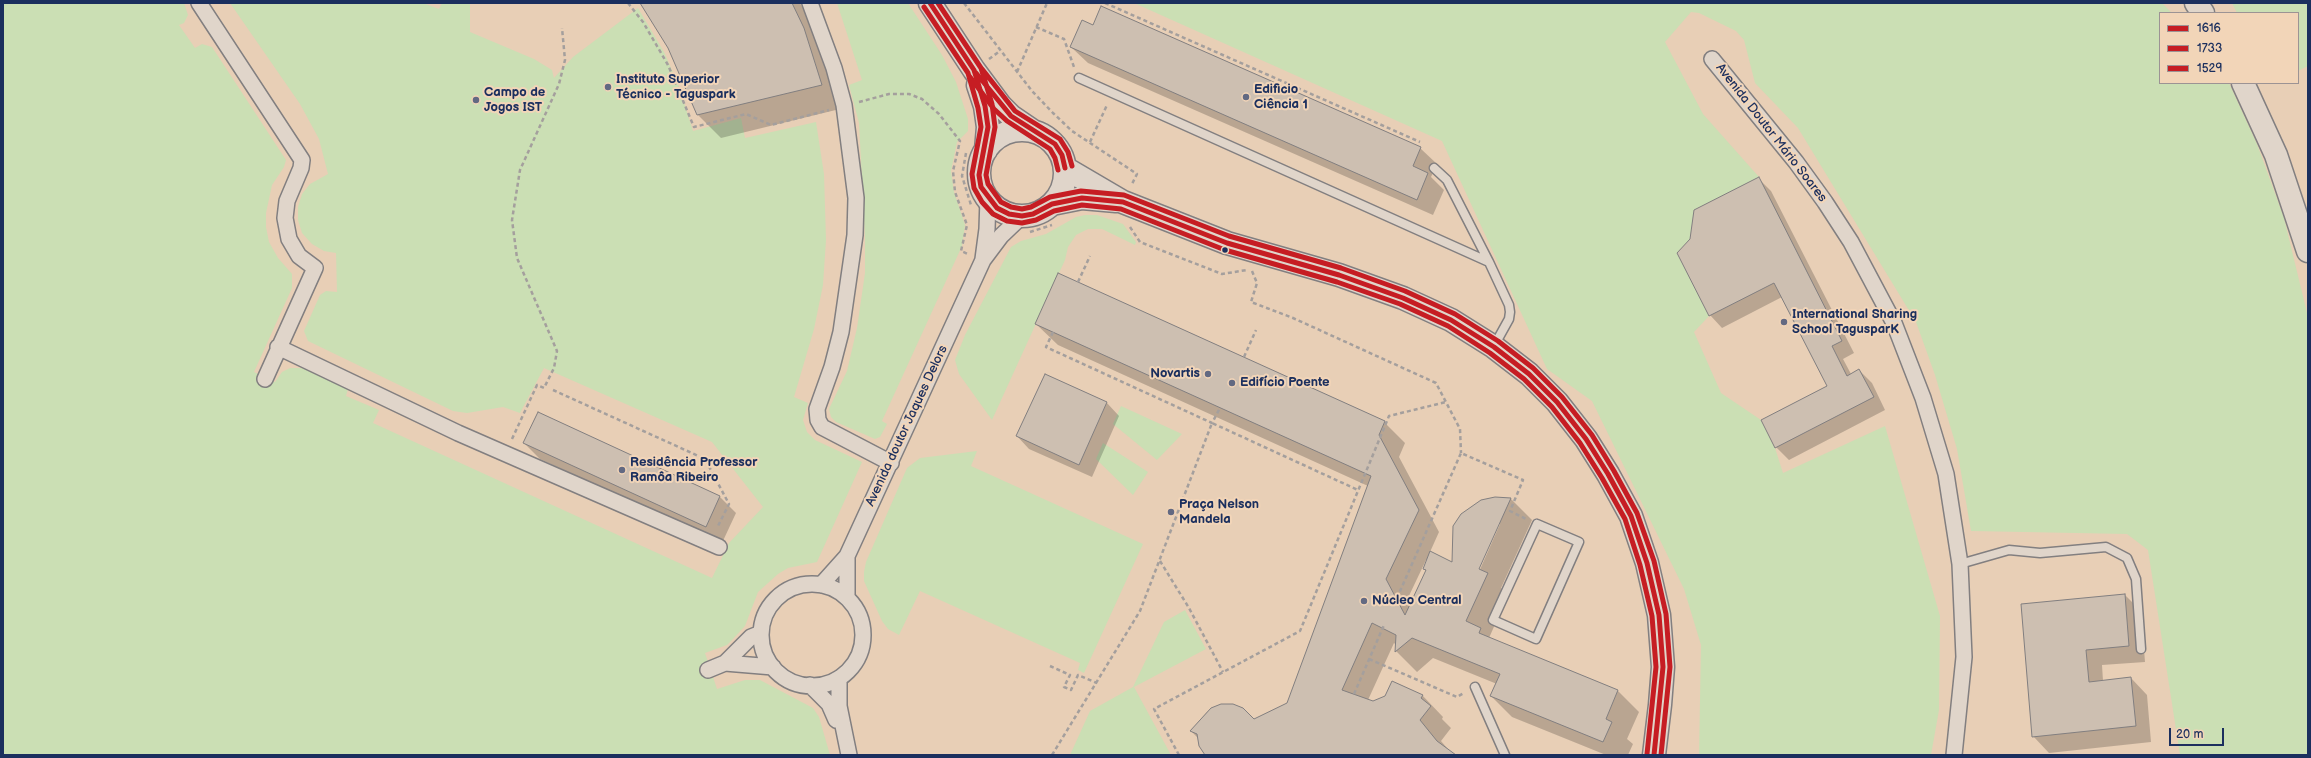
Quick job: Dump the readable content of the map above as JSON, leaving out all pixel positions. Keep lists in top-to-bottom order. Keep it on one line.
{"streets":{"street":["Avenida Doutor Mário Soares","Avenida doutor Jaques Delors"]},"places":["Instituto Superior Técnico - Taguspark","Edificio Ciência 1","Campo de Jogos IST","International Sharing School TagusparK","Novartis","Edifício Poente","Residência Professor Ramôa Ribeiro","Praça Nelson Mandela","Núcleo Central"],"lines":["transit line 1616","transit line 1529","transit line 1733"],"legend":["1616","1733","1529"],"scale_bar":"20 m"}
